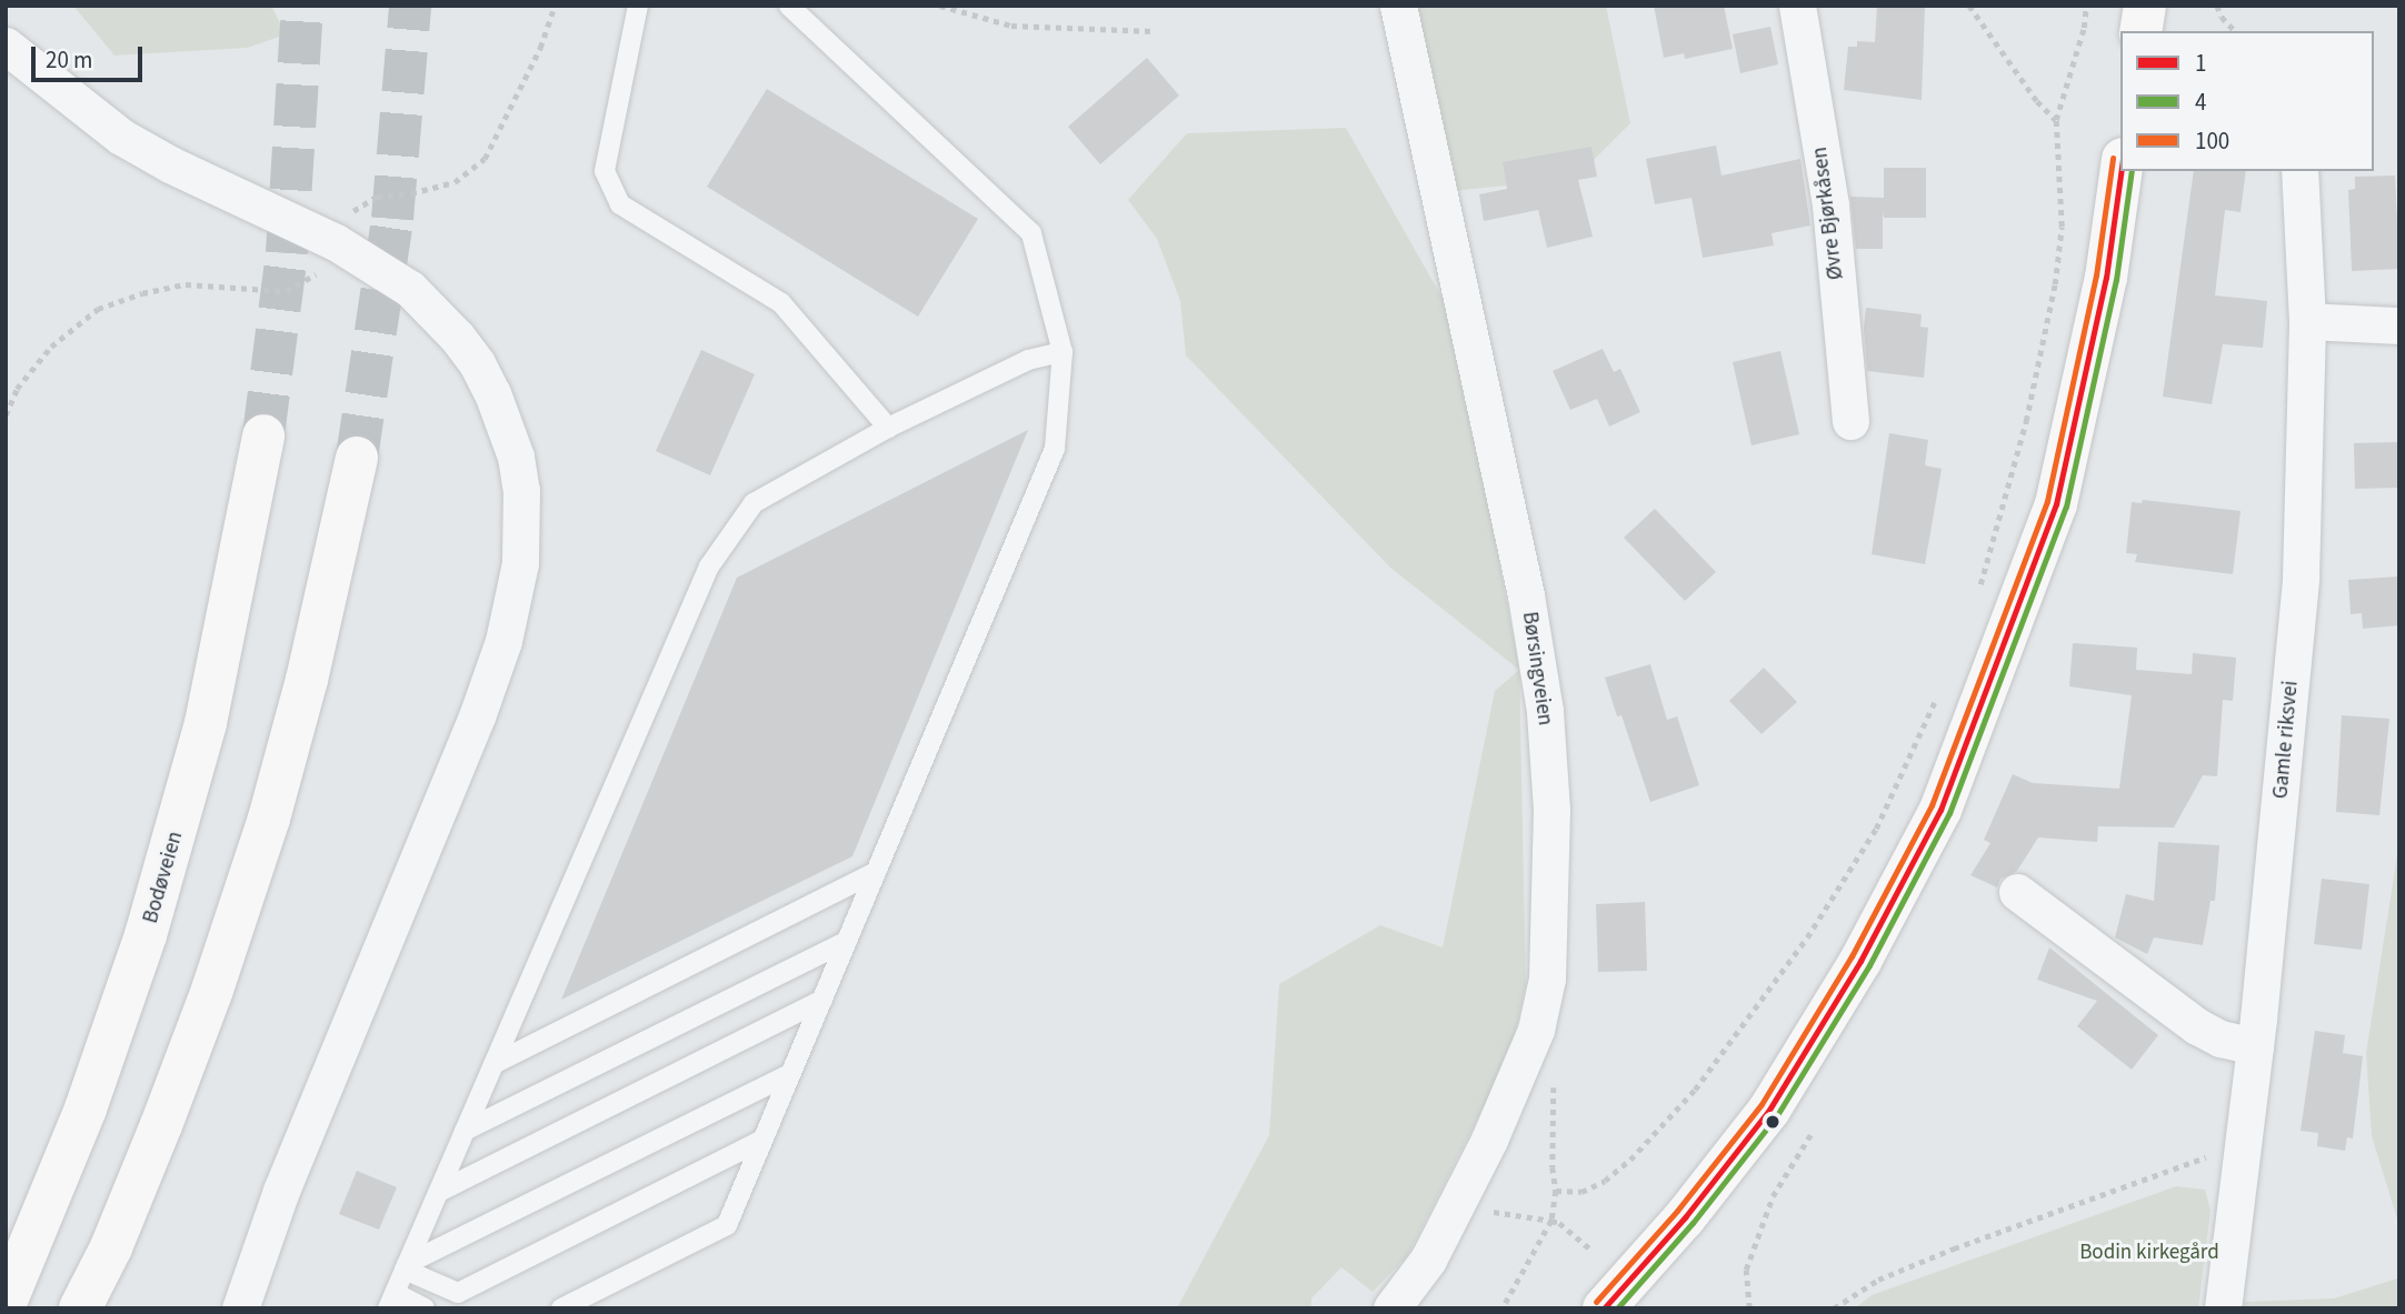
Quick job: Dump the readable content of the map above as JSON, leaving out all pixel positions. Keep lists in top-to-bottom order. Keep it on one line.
{"streets":{"main road":["Bodøveien"],"street":["Øvre Bjørkåsen","Børsingveien","Gamle riksvei"]},"parks":["Bodin kirkegård"],"lines":["transit line 100","transit line 1","transit line 4"],"legend":["1","4","100"],"scale_bar":"20 m"}
